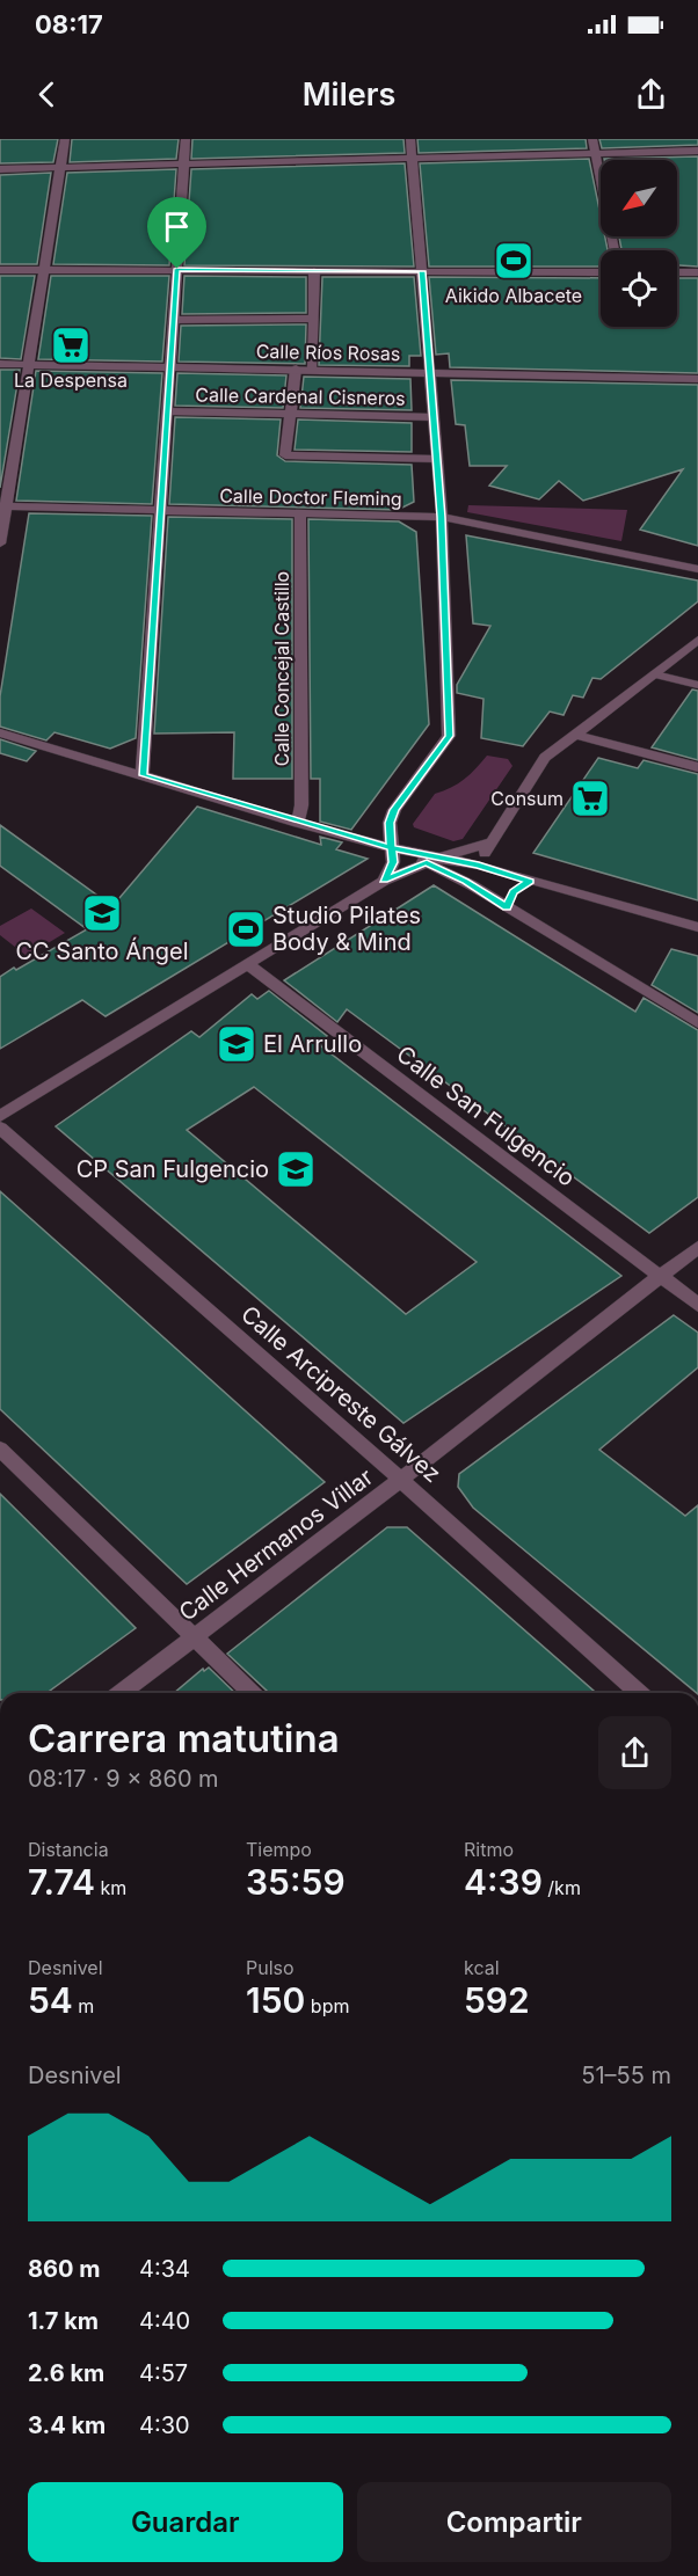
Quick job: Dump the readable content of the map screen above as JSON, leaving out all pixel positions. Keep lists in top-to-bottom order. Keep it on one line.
{"streets":{"street":["Calle Ríos Rosas","Calle Cardenal Cisneros","Calle Doctor Fleming","Calle Concejal Castillo","Calle San Fulgencio","Calle Arcipreste Gálvez","Calle Hermanos Villar"]},"crossings":[["Calle Doctor Fleming","Calle Concejal Castillo"],["Calle San Fulgencio","Calle Hermanos Villar"],["Calle Arcipreste Gálvez","Calle Hermanos Villar"]],"places":{"sports":["Aikido Albacete","Studio Pilates Body & Mind"],"supermarket":["La Despensa","Consum"],"school or university":["CC Santo Ángel","El Arrullo","CP San Fulgencio"]},"north":"bottom left","page":{"status":"08:17","header":"Milers","heading":["Carrera matutina","08:17 · 9 × 860 m"],"stats":[["Distancia","7.74 km"],["Tiempo","35:59"],["Ritmo","4:39 /km"],["Desnivel","54 m"],["Pulso","150 bpm"],["kcal","592"]],"chart":["Desnivel","51–55 m"],"list":[{"name":"860 m","note":"4:34"},{"name":"1.7 km","note":"4:40"},{"name":"2.6 km","note":"4:57"},{"name":"3.4 km","note":"4:30"}],"buttons":["Guardar","Compartir"]}}
